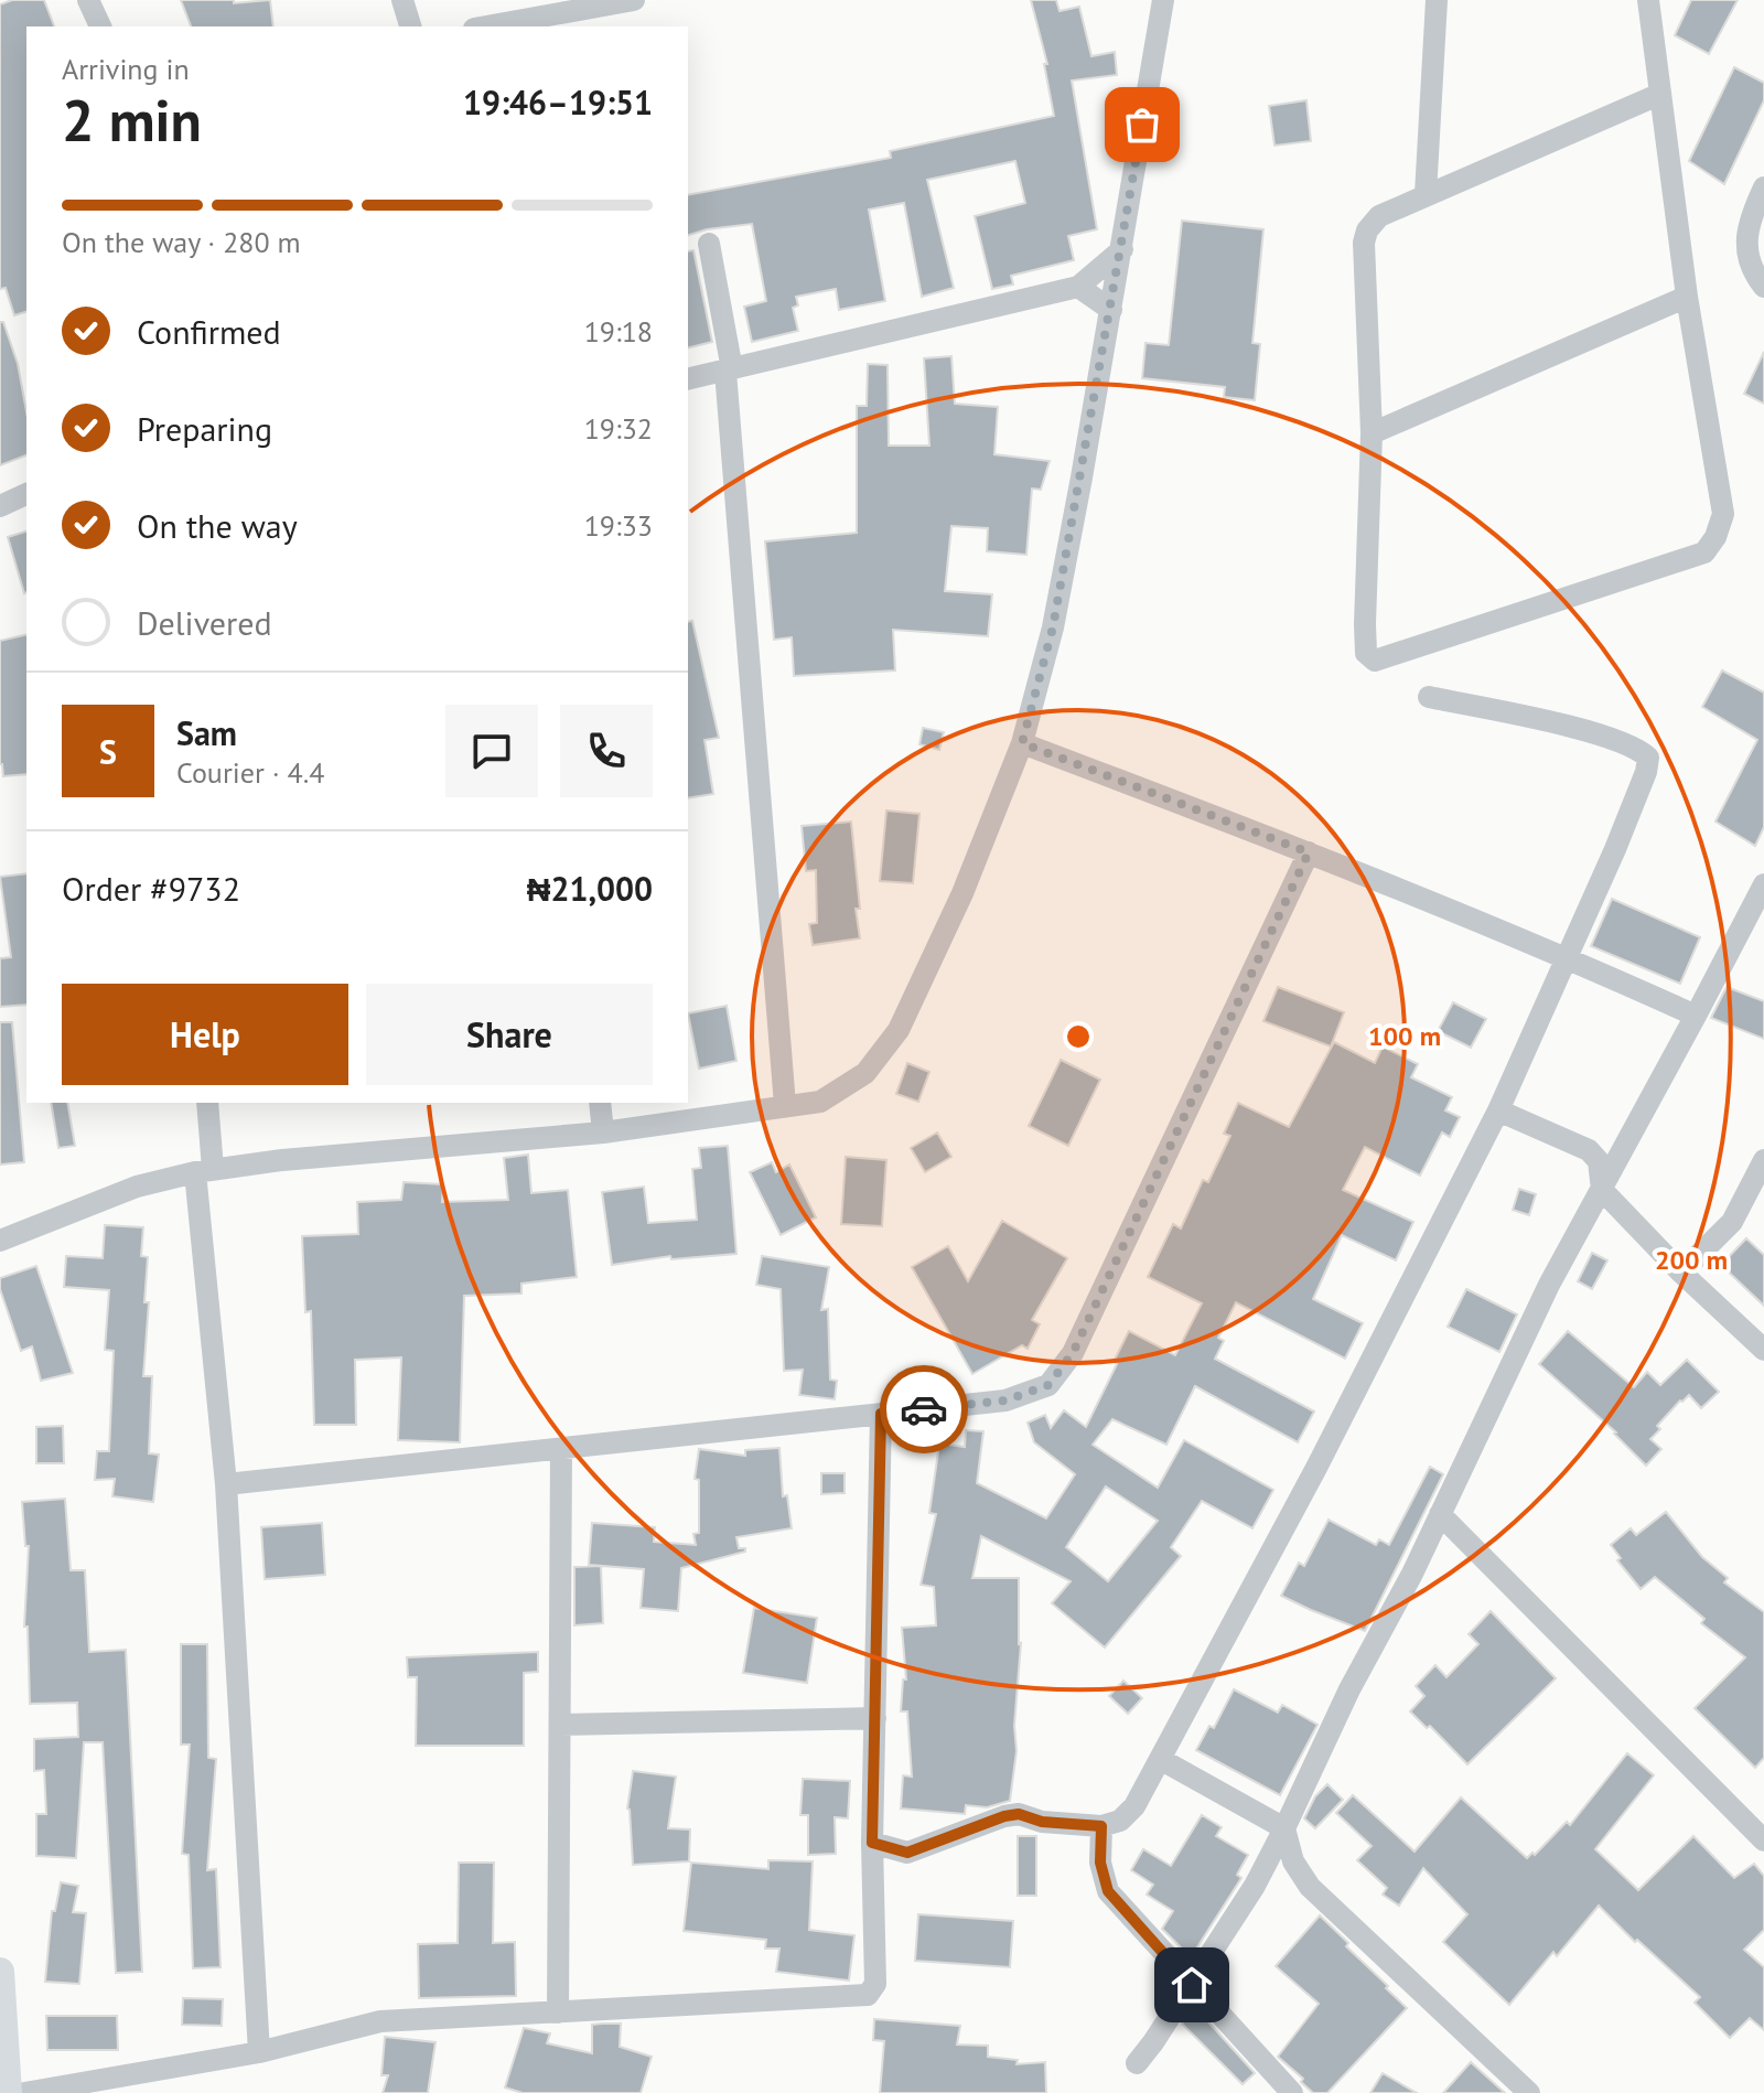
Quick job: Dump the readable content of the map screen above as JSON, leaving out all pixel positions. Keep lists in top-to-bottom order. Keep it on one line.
{"page":{"heading":["2 min","Arriving in","19:46–19:51"],"panel":["Sam","Courier · 4.4","Order #9732","₦21,000"],"bar":"On the way · 280 m","list":[["Confirmed","19:18"],["Preparing","19:32"],["On the way","19:33"],"Delivered"],"round":"S","buttons":["Help","Share"]},"rings":["100 m","200 m"]}
